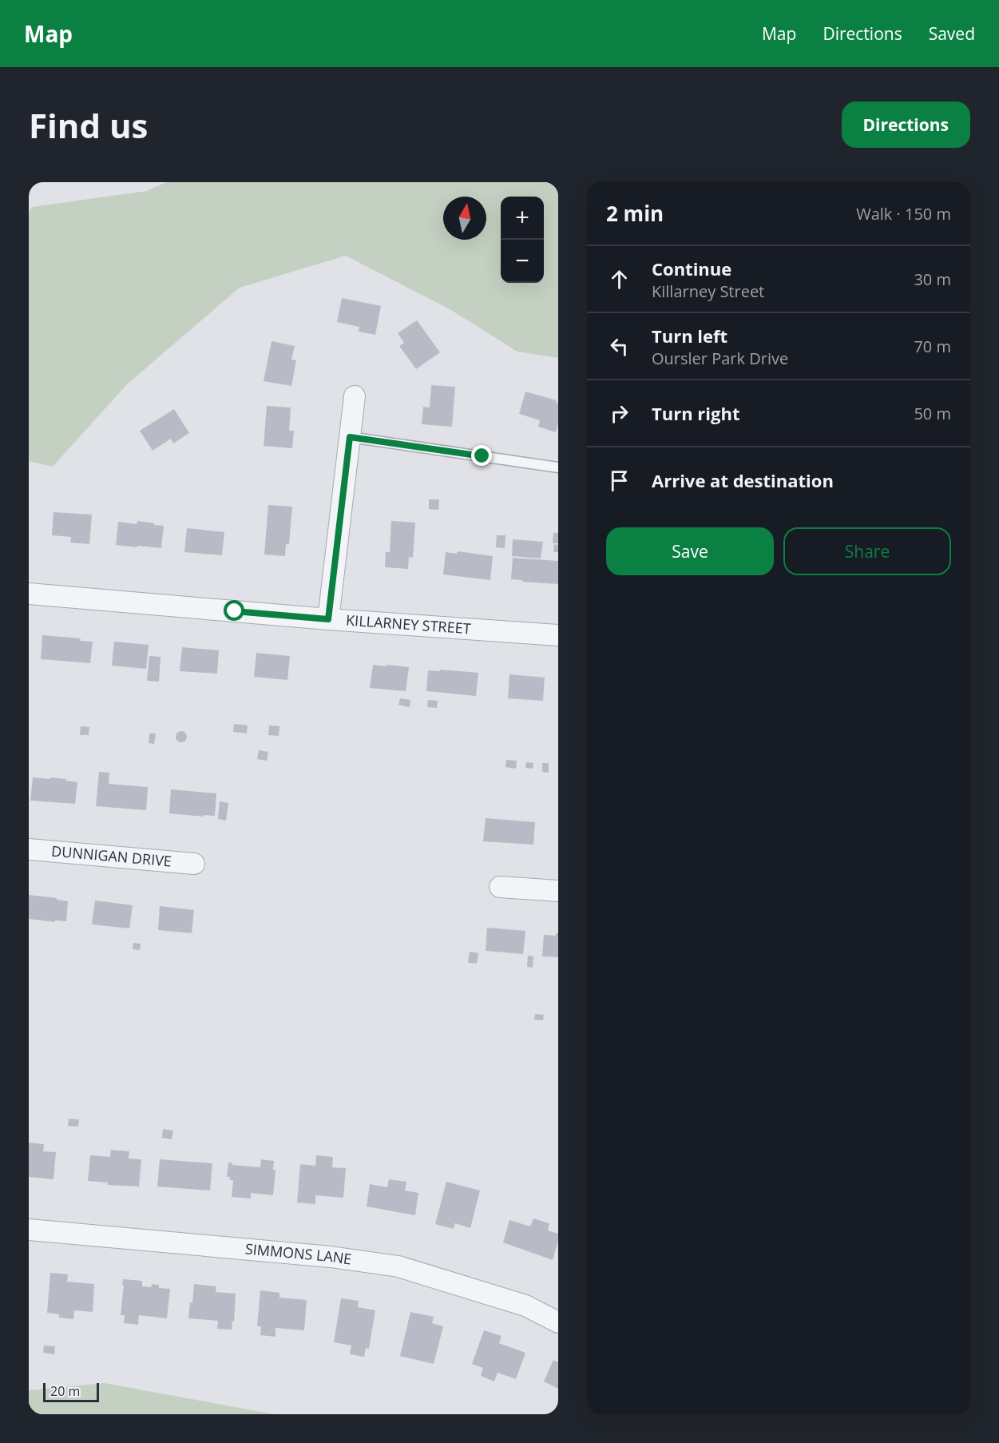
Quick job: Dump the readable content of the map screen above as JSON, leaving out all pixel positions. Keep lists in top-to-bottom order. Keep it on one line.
{"streets":{"street":["KILLARNEY STREET","DUNNIGAN DRIVE","SIMMONS LANE"]},"scale_bar":"20 m","north":"top","page":{"header":"Map","nav":["Map","Directions","Saved"],"buttons":["Directions",["Save","Share"]],"title":"Find us","heading":["2 min","Walk · 150 m"],"map_buttons":["+","−"],"list":[["Continue","Killarney Street","30 m"],["Turn left","Oursler Park Drive","70 m"],["Turn right","50 m"],"Arrive at destination"],"scale":"20 m"}}
